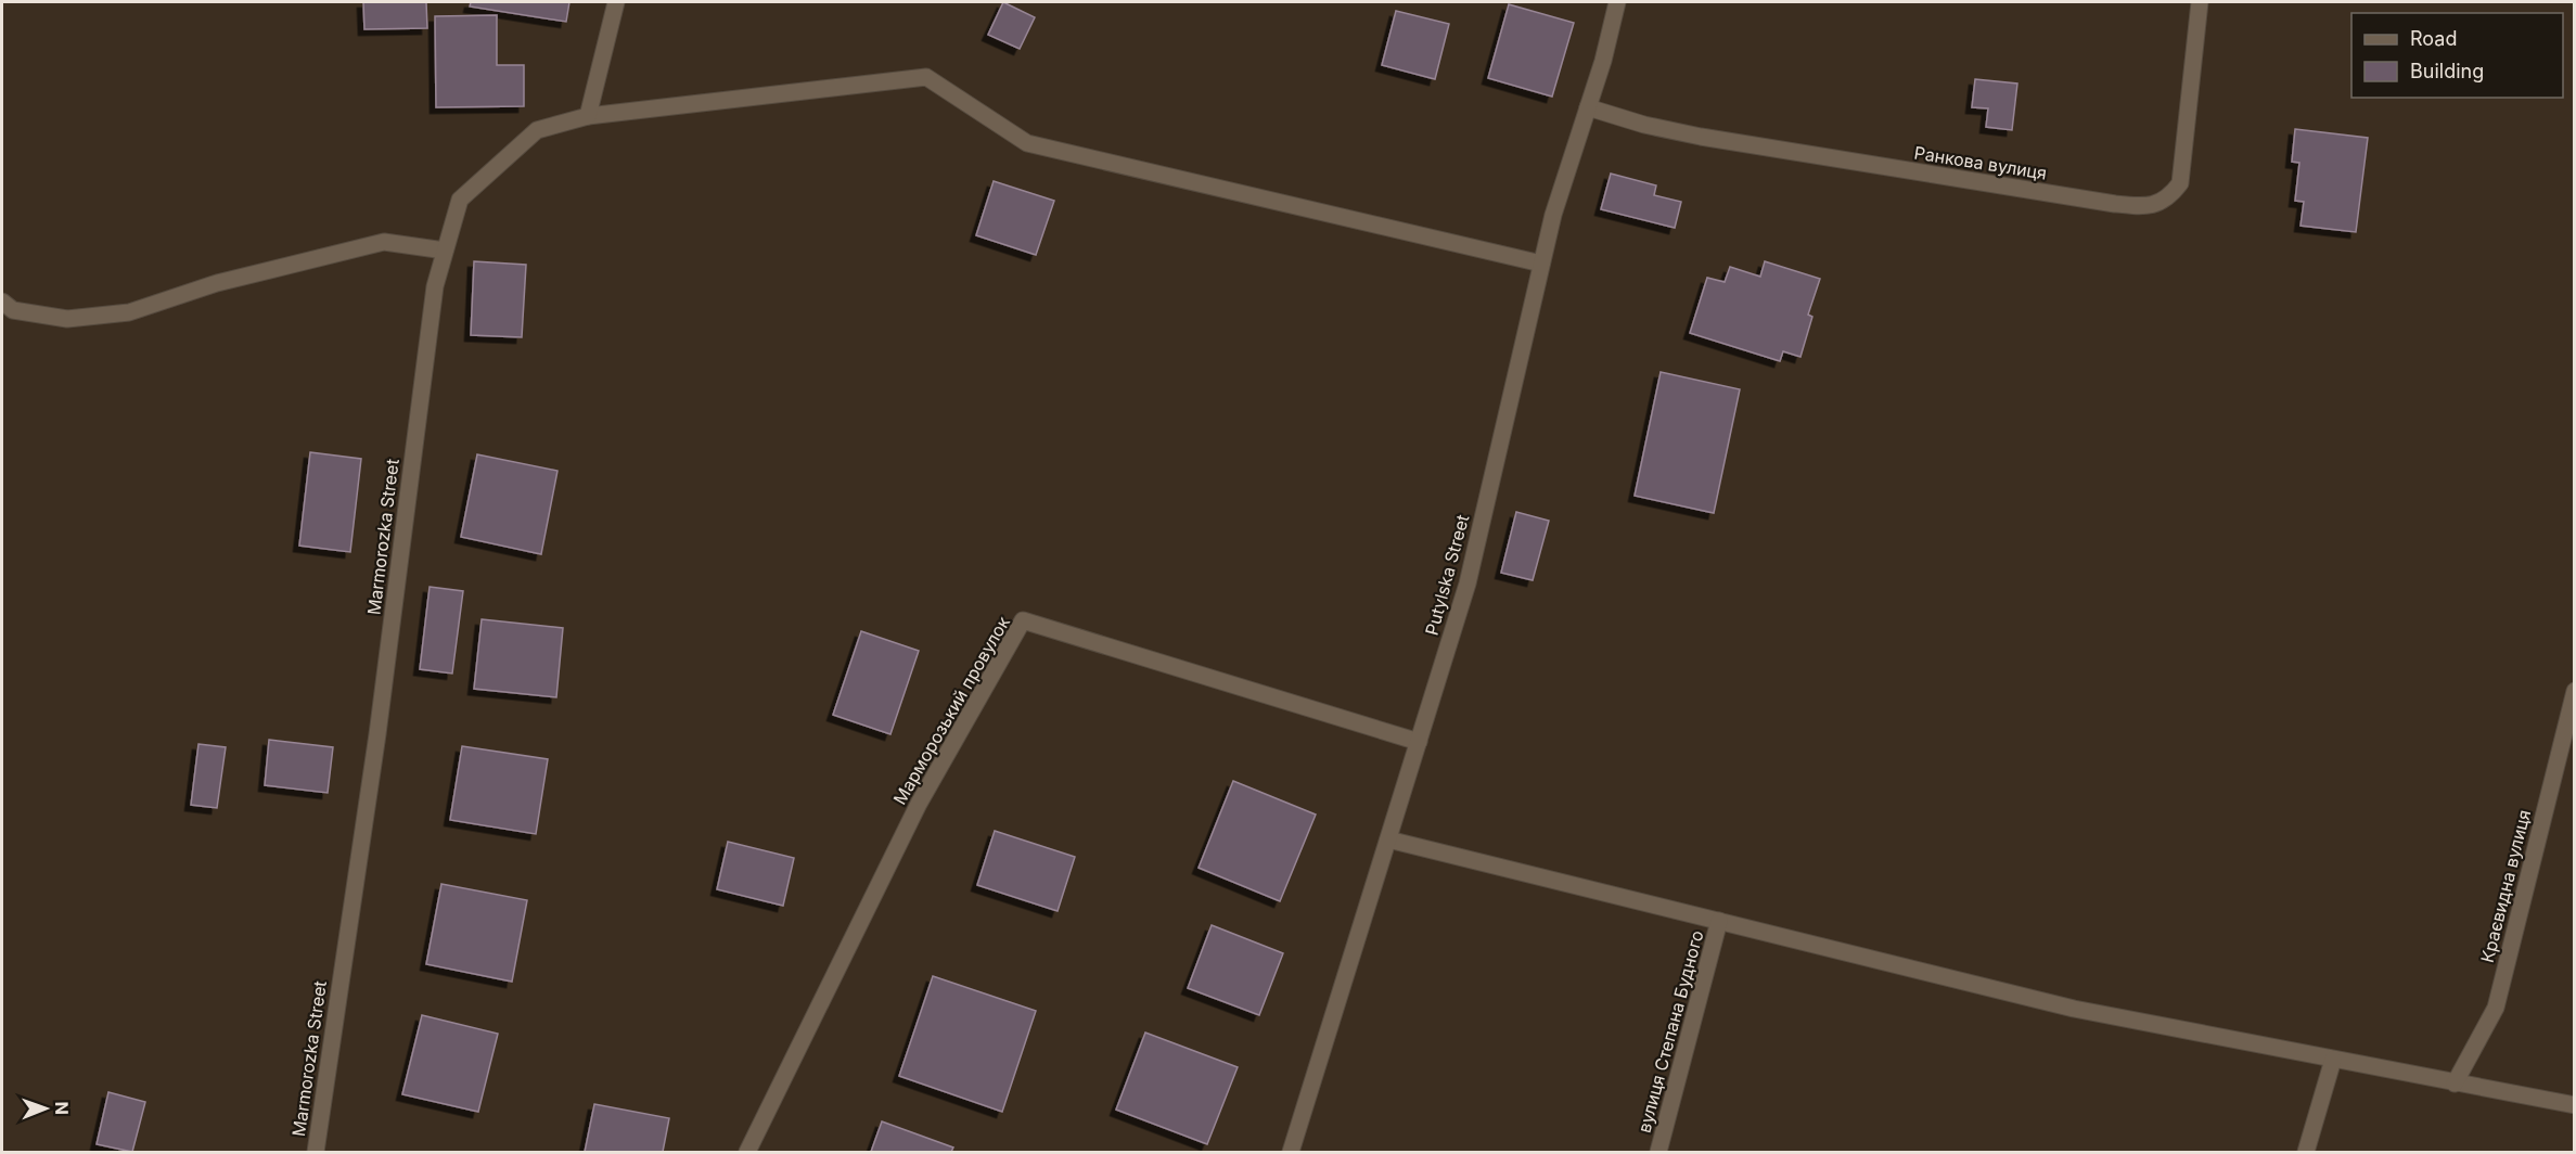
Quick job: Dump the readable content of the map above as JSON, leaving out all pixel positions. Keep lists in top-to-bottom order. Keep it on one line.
{"streets":{"street":["Ранкова вулиця","Marmorozka Street","Putylska Street","Марморозький провулок","Краєвидна вулиця","вулиця Степана Будного"]},"crossings":[["Ранкова вулиця","Putylska Street"],["Marmorozka Street","Putylska Street"],["Putylska Street","Марморозький провулок"]],"legend":["Road","Building"],"north":"right"}
